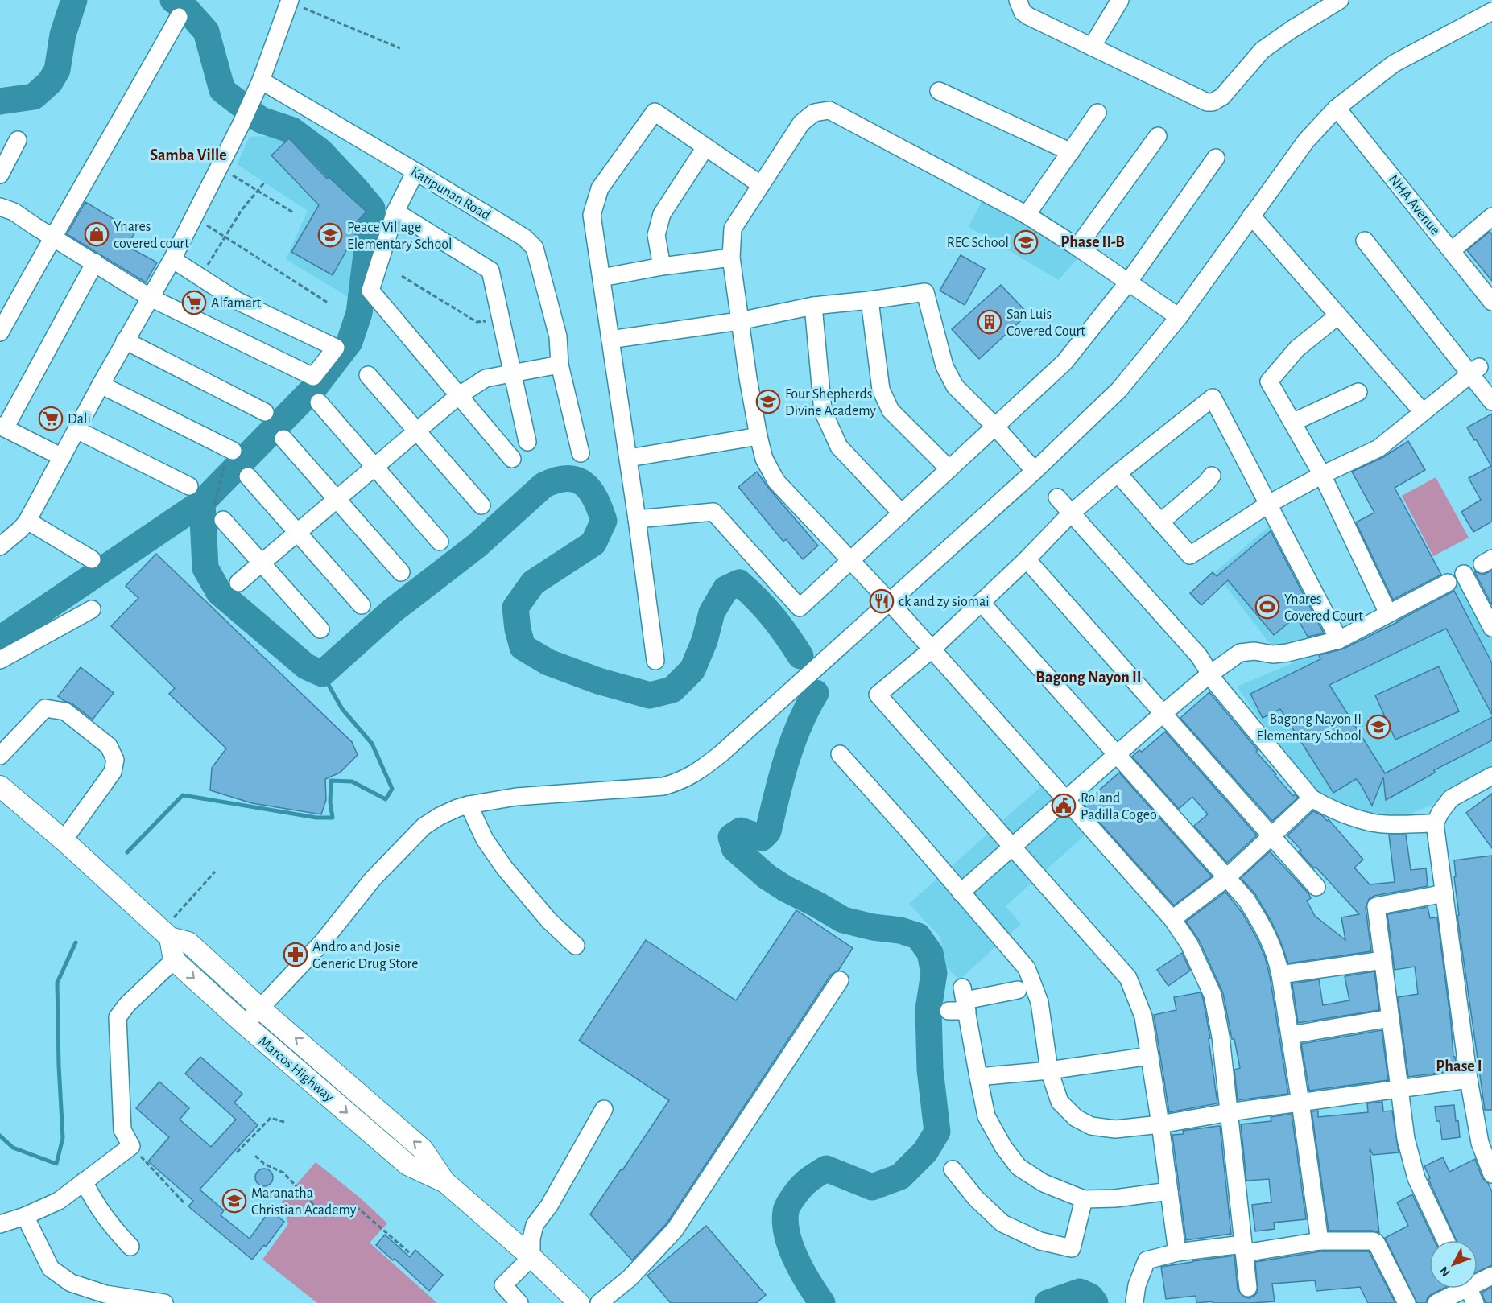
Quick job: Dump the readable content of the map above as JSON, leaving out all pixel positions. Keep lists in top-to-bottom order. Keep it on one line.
{"streets":{"main road":["Marcos Highway"],"street":["Katipunan Road","NHA Avenue"]},"districts":["Samba Ville","Phase II-B","Bagong Nayon II","Phase I"],"places":{"shop":["Ynares covered court"],"school or university":["Peace Village Elementary School","REC School","Four Shepherds Divine Academy","Bagong Nayon II Elementary School","Maranatha Christian Academy"],"supermarket":["Alfamart","Dali"],"building":["San Luis Covered Court"],"restaurant":["ck and zy siomai"],"sports":["Ynares Covered Court"],"public building":["Roland Padilla Cogeo"],"pharmacy":["Andro and Josie Generic Drug Store"]},"north":"bottom left"}
